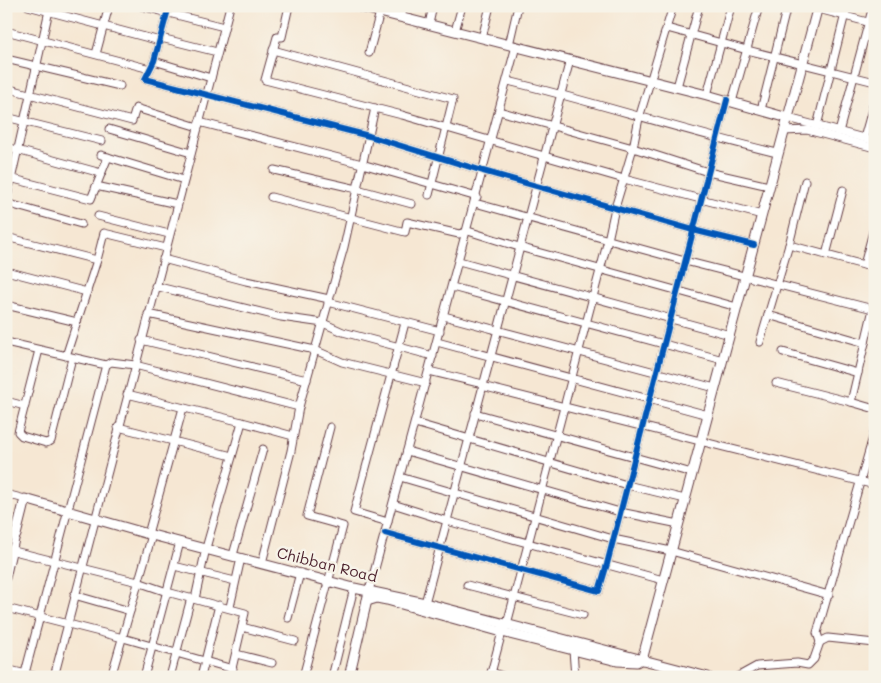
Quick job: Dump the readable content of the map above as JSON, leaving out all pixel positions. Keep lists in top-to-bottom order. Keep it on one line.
{"streets":{"street":["Chibban Road"]}}
